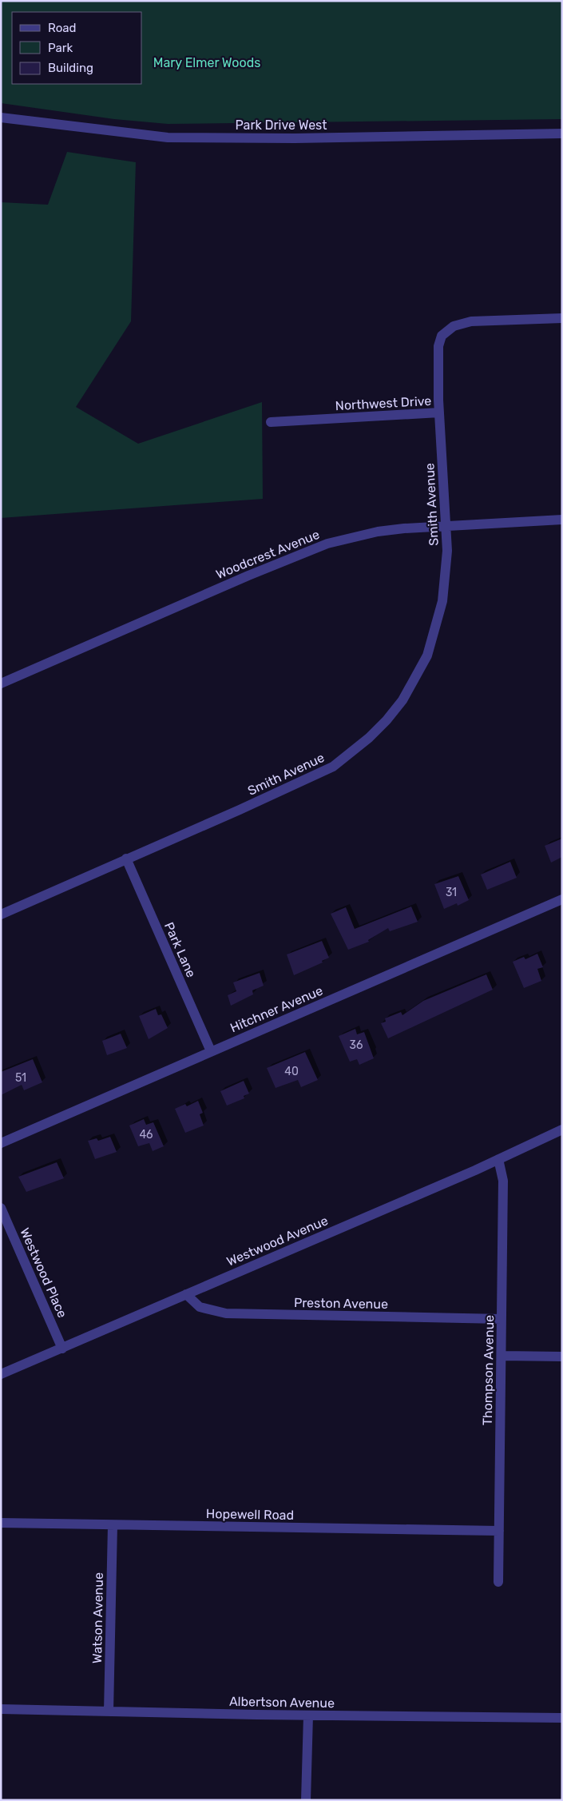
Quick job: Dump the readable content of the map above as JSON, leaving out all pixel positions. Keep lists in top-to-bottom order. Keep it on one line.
{"streets":{"street":["Park Drive West","Northwest Drive","Smith Avenue","Woodcrest Avenue","Park Lane","Hitchner Avenue","Westwood Avenue","Westwood Place","Preston Avenue","Thompson Avenue","Hopewell Road","Watson Avenue","Albertson Avenue"]},"crossings":[["Northwest Drive","Smith Avenue"],["Smith Avenue","Woodcrest Avenue"],["Smith Avenue","Park Lane"],["Park Lane","Hitchner Avenue"],["Westwood Avenue","Westwood Place"],["Westwood Avenue","Preston Avenue"],["Westwood Avenue","Thompson Avenue"],["Preston Avenue","Thompson Avenue"],["Thompson Avenue","Hopewell Road"],["Hopewell Road","Watson Avenue"],["Watson Avenue","Albertson Avenue"]],"parks":["Mary Elmer Woods"],"house_numbers":["31","36","40","51","46"],"legend":["Road","Park","Building"]}
